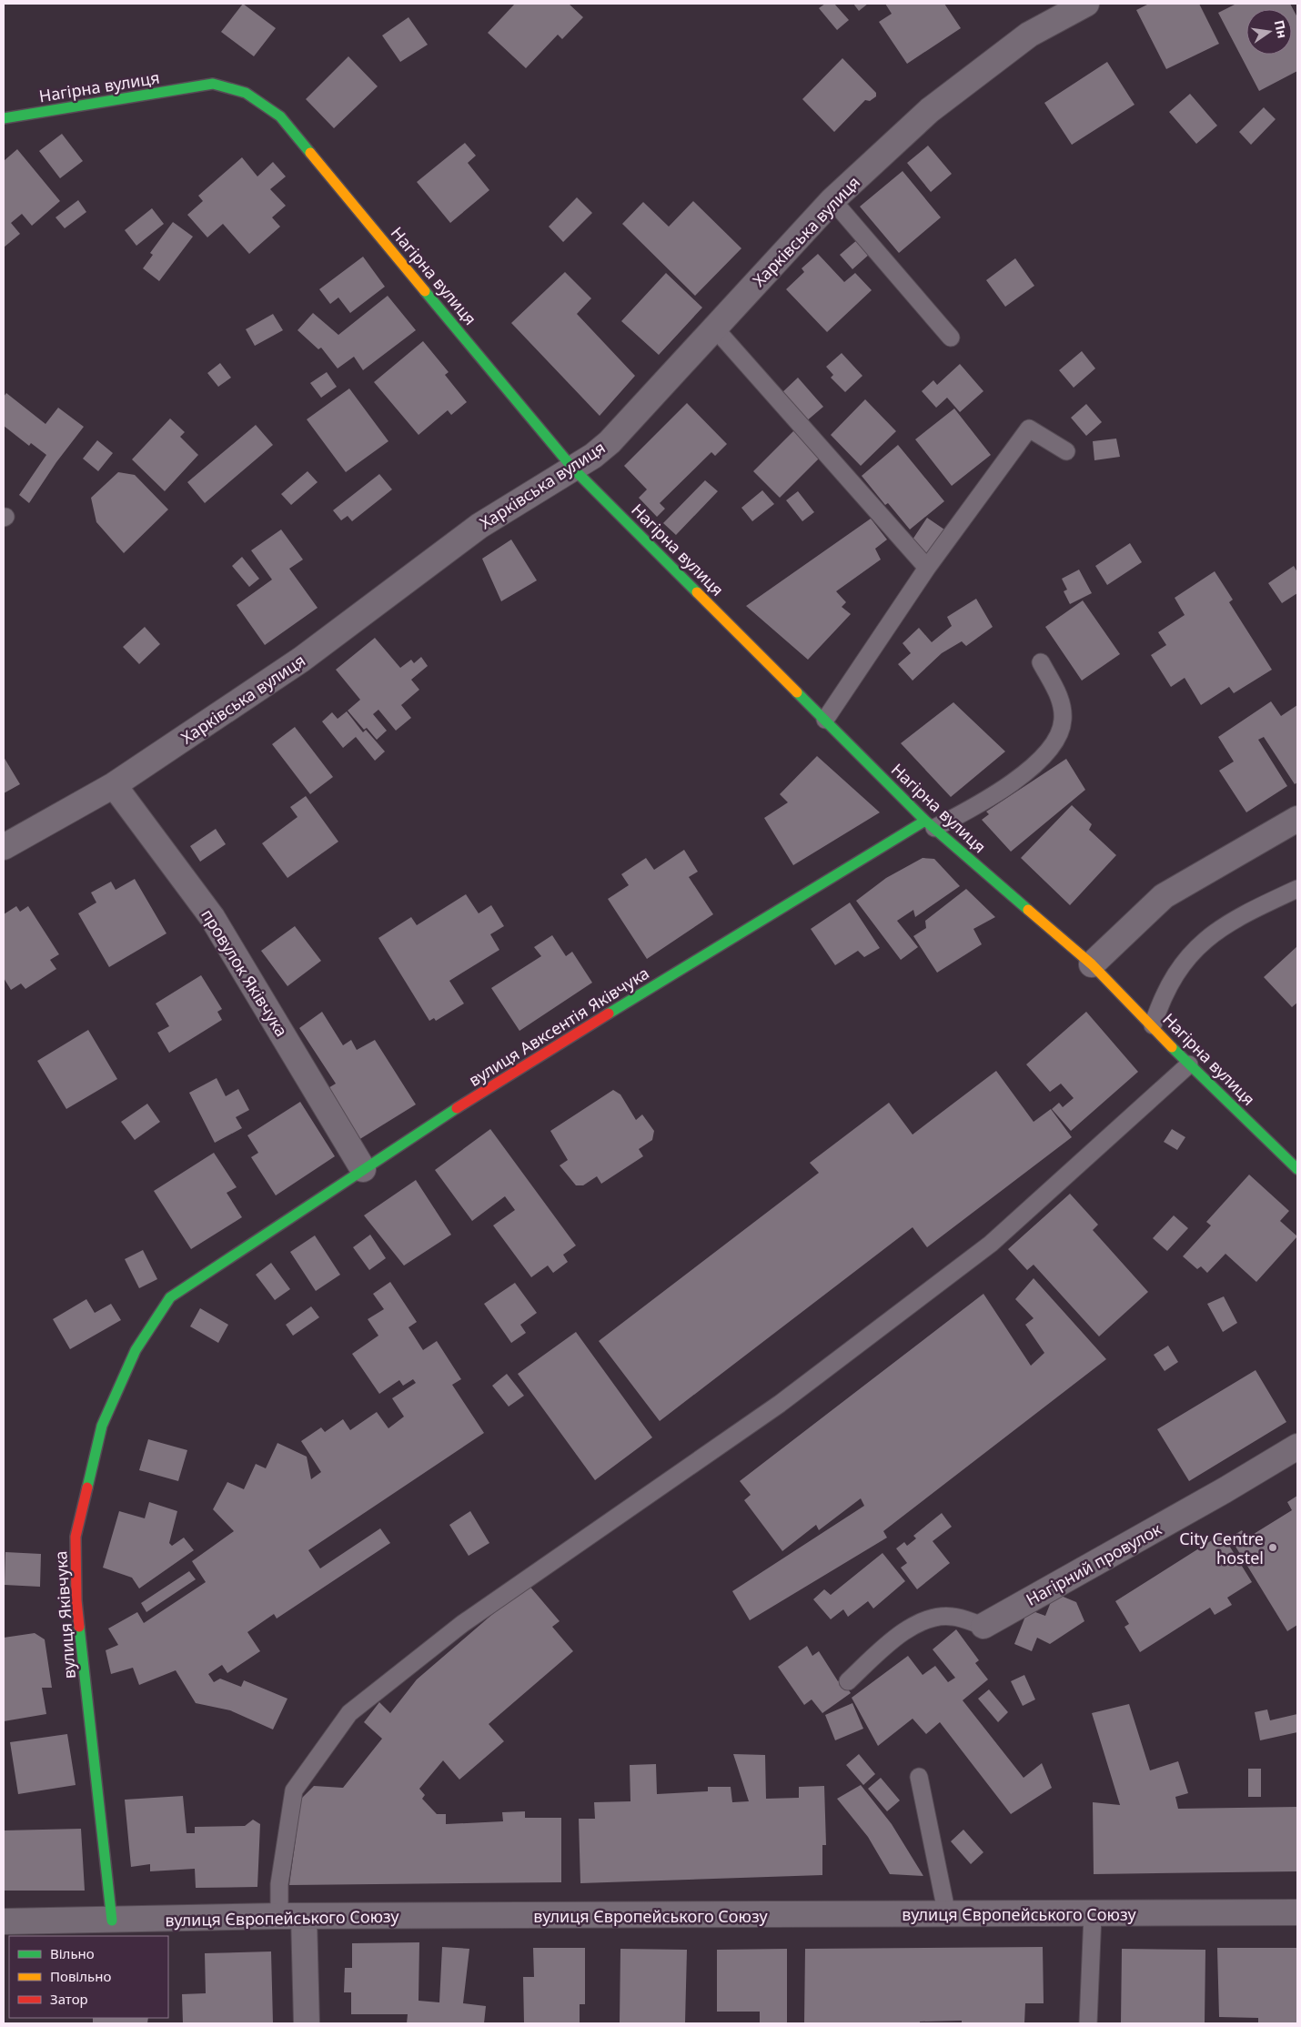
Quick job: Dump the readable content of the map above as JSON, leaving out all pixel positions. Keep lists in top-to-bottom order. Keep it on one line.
{"streets":{"street":["Нагірна вулиця","Харківська вулиця","провулок Яківчука","вулиця Авксентія Яківчука","Нагірний провулок","вулиця Яківчука","вулиця Європейського Союзу"]},"crossings":[["Нагірна вулиця","Харківська вулиця"],["Нагірна вулиця","вулиця Авксентія Яківчука"],["Харківська вулиця","провулок Яківчука"],["провулок Яківчука","вулиця Авксентія Яківчука"],["вулиця Авксентія Яківчука","вулиця Яківчука"],["вулиця Яківчука","вулиця Європейського Союзу"]],"places":["City Centre hostel"],"legend":["Вільно","Повільно","Затор"],"north":"right"}
